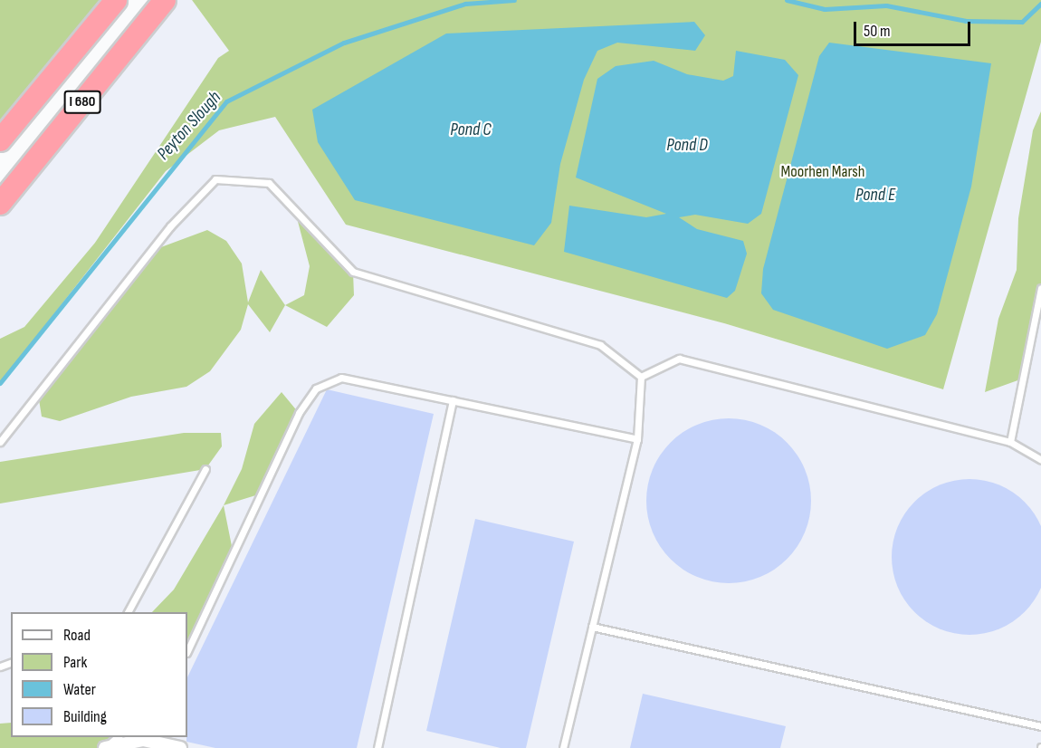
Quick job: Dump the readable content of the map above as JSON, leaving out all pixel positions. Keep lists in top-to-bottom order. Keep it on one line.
{"streets":{"highway":["I 680"]},"water":["Peyton Slough","Pond C","Pond D","Pond E"],"parks":["Moorhen Marsh"],"legend":["Road","Park","Water","Building"],"scale_bar":"50 m"}
